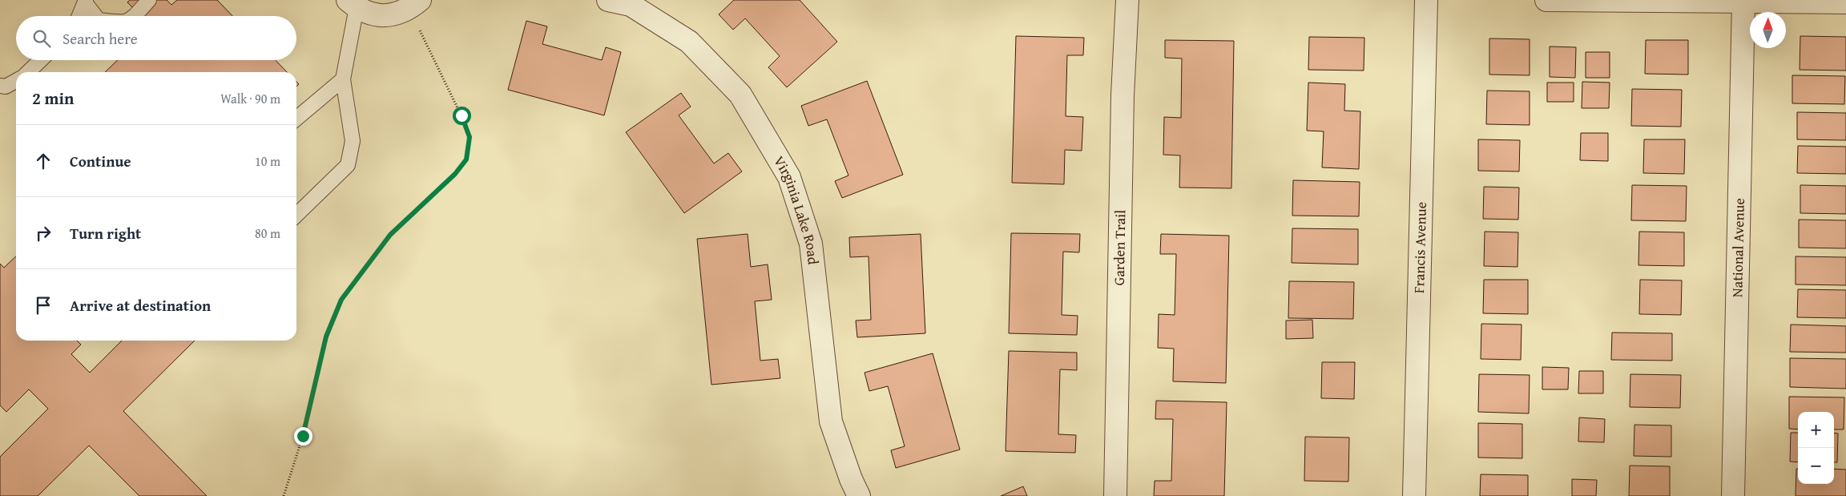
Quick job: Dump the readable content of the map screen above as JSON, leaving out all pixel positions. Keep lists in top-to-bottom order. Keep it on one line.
{"streets":{"street":["Virginia Lake Road","Garden Trail","National Avenue","Francis Avenue"]},"north":"top","page":{"search":"Search here","heading":["2 min","Walk · 90 m"],"list":[["Continue","10 m"],["Turn right","80 m"],"Arrive at destination"],"map_buttons":["+","−"]}}
